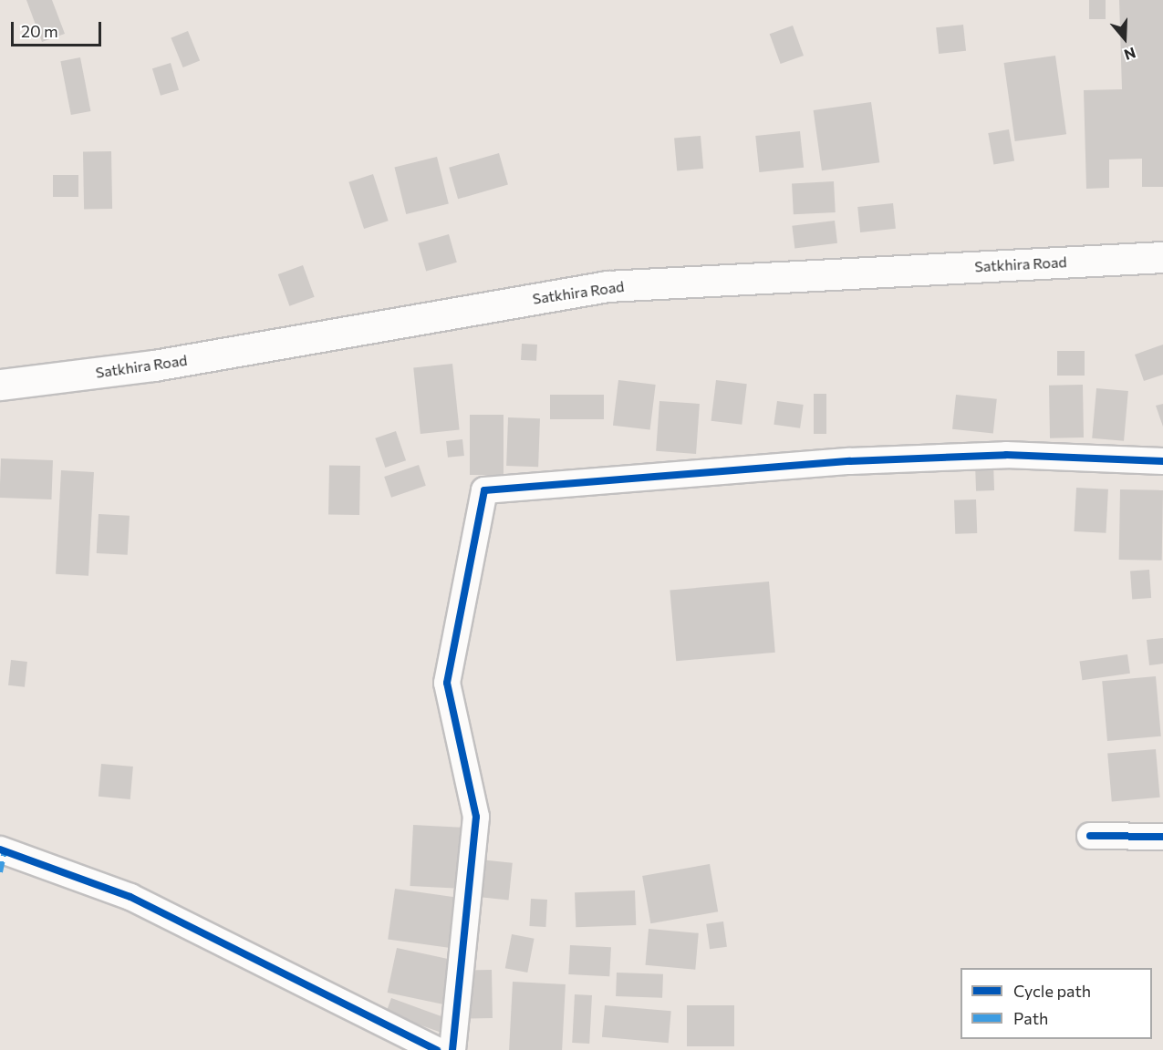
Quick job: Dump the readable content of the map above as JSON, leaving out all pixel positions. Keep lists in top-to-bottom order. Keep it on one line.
{"streets":{"main road":["Satkhira Road"]},"legend":["Cycle path","Path"],"scale_bar":"20 m","north":"bottom"}
